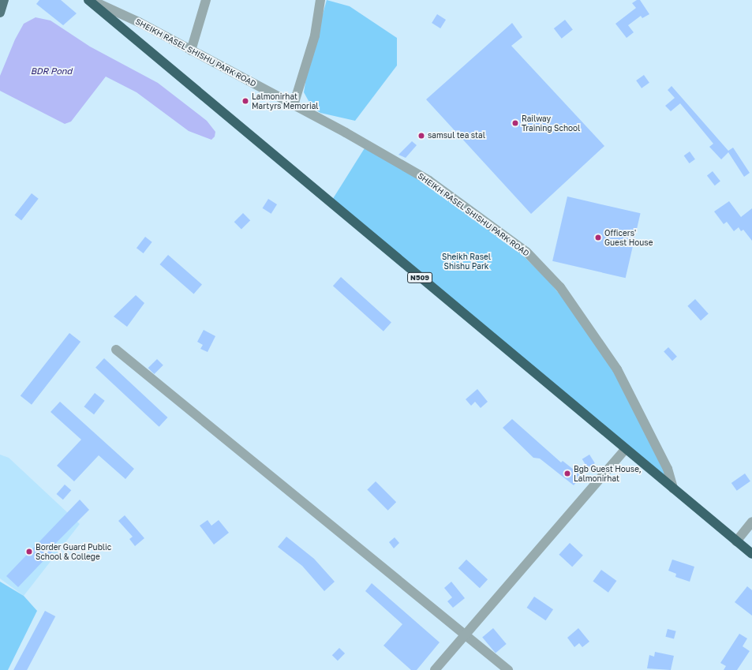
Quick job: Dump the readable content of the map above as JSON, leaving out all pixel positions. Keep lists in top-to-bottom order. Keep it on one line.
{"streets":{"highway":["N509"],"street":["SHEIKH RASEL SHISHU PARK ROAD"]},"crossings":[["SHEIKH RASEL SHISHU PARK ROAD","N509"]],"water":["BDR Pond"],"parks":["Sheikh Rasel Shishu Park"],"places":["Lalmonirhat Martyrs Memorial","Railway Training School","samsul tea stal","Officers' Guest House","Bgb Guest House, Lalmonirhat","Border Guard Public School & College"]}
